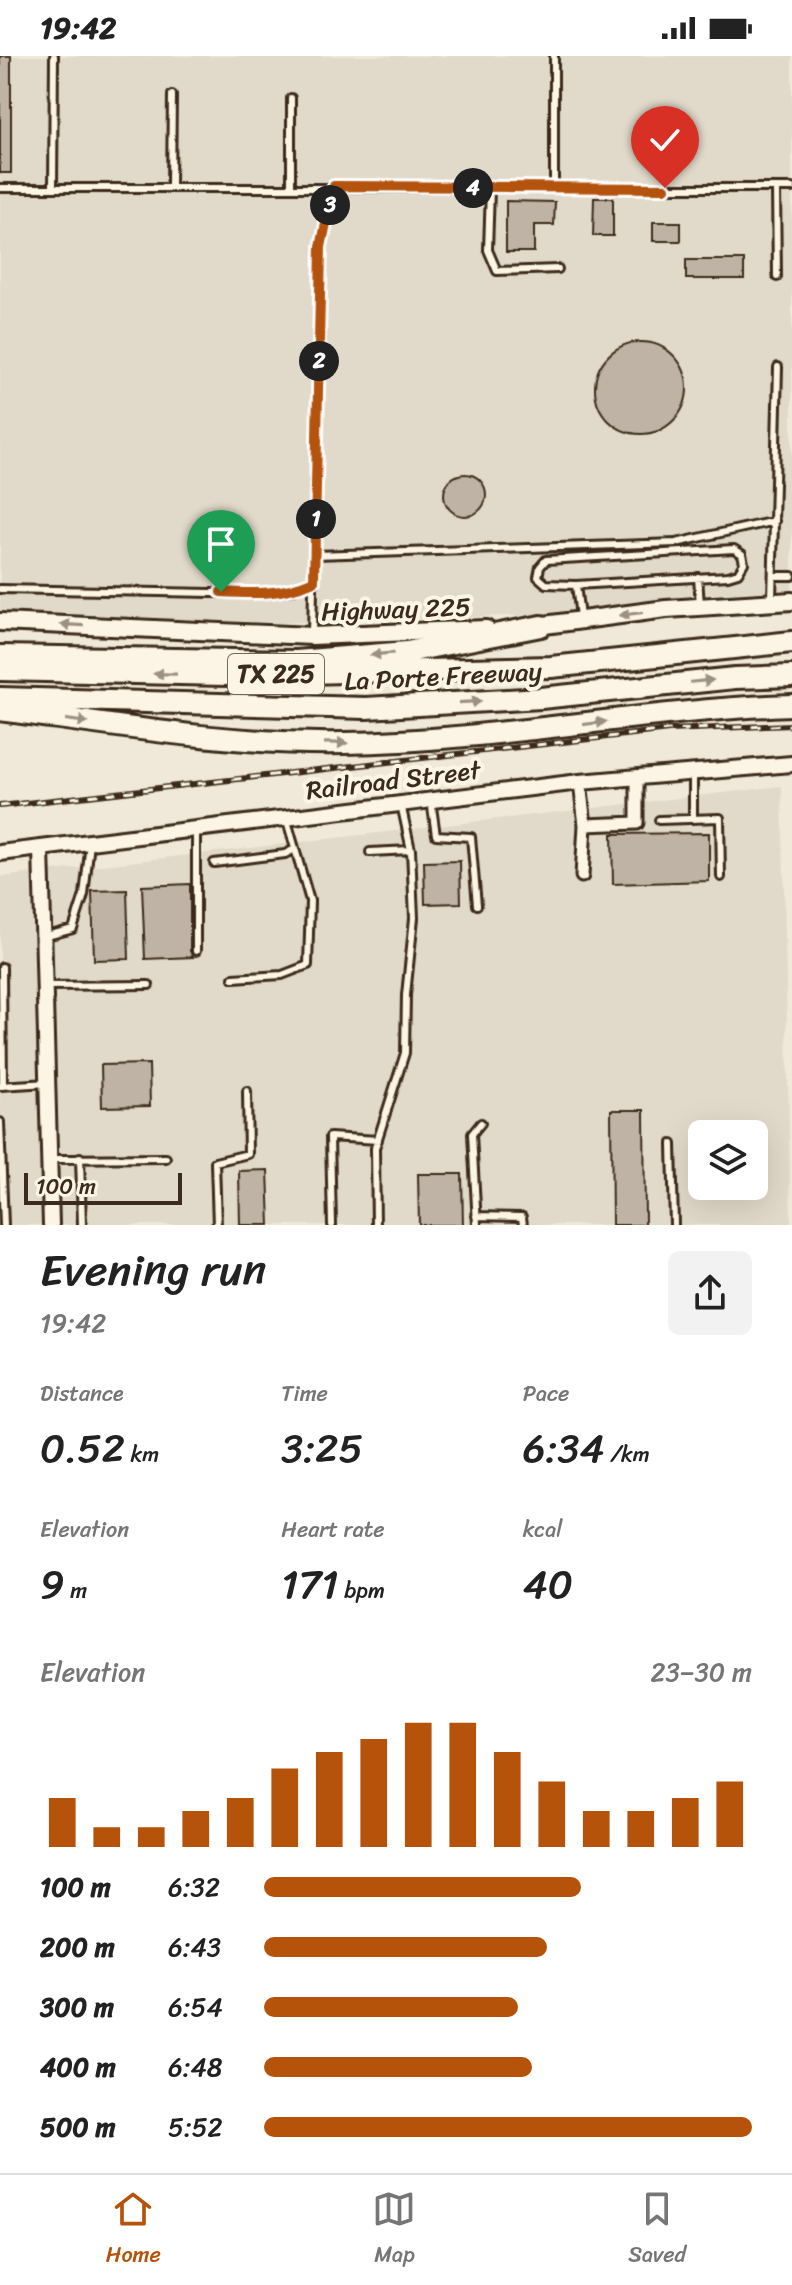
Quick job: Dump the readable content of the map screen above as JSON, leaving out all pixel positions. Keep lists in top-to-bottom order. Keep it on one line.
{"streets":{"highway":["TX 225","La Porte Freeway"],"main road":["Highway 225"],"street":["Railroad Street"]},"one_way":["Highway 225"],"scale_bar":"100 m","page":{"status":"19:42","pins":["4","3","2","1"],"scale":"100 m","heading":["Evening run","19:42"],"stats":[["Distance","0.52 km"],["Time","3:25"],["Pace","6:34 /km"],["Elevation","9 m"],["Heart rate","171 bpm"],["kcal","40"]],"chart":["Elevation","23–30 m"],"list":[{"name":"100 m","note":"6:32"},{"name":"200 m","note":"6:43"},{"name":"300 m","note":"6:54"},{"name":"400 m","note":"6:48"},{"name":"500 m","note":"5:52"}],"tabs":["Home","Map","Saved"]}}
